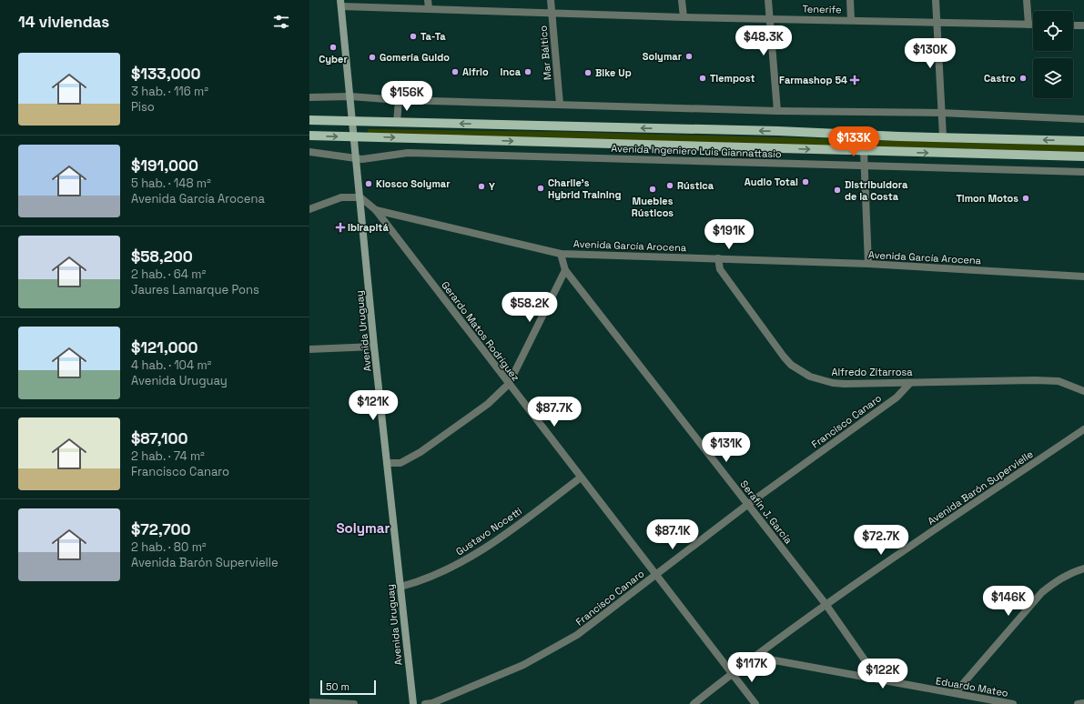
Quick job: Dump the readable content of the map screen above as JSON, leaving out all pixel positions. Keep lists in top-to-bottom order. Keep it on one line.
{"streets":{"main road":["Avenida Ingeniero Luis Giannattasio"],"street":["Tenerife","Mar Báltico","Avenida García Arocena","Avenida Uruguay","Gerardo Matos Rodríguez","Alfredo Zitarrosa","Francisco Canaro","Avenida Barón Supervielle","Serafín J. García","Gustavo Nocetti","Eduardo Mateo"]},"crossings":[["Tenerife","Mar Báltico"],["Tenerife","Avenida Uruguay"],["Avenida Ingeniero Luis Giannattasio","Avenida Uruguay"],["Avenida García Arocena","Gerardo Matos Rodríguez"],["Avenida García Arocena","Alfredo Zitarrosa"],["Avenida García Arocena","Serafín J. García"],["Avenida Uruguay","Gerardo Matos Rodríguez"],["Avenida Uruguay","Gustavo Nocetti"],["Gerardo Matos Rodríguez","Francisco Canaro"],["Gerardo Matos Rodríguez","Avenida Barón Supervielle"],["Gerardo Matos Rodríguez","Gustavo Nocetti"],["Alfredo Zitarrosa","Francisco Canaro"],["Francisco Canaro","Serafín J. García"],["Avenida Barón Supervielle","Serafín J. García"],["Avenida Barón Supervielle","Eduardo Mateo"],["Serafín J. García","Eduardo Mateo"]],"districts":["Solymar"],"places":{"other":["Ta-Ta","Cyber","Solymar","Gomería Guido","Alfrio","Inca","Bike Up","Tiempost","Castro","Audio Total","Kiosco Solymar","Rústica","Y","Charlie's Hybrid Training","Muebles Rústicos","Distribuidora de la Costa","Timon Motos"],"health":["Farmashop 54","Ibirapitá"]},"scale_bar":"50 m","page":{"heading":"14 viviendas","price":["$48.3K","$130K","$156K","$133K","$191K","$58.2K","$121K","$87.7K","$131K","$87.1K","$72.7K","$146K","$117K","$122K"],"list":[{"name":"$133,000","note":"3 hab. · 116 m² · Piso"},{"name":"$191,000","note":"5 hab. · 148 m² · Avenida García Arocena"},{"name":"$58,200","note":"2 hab. · 64 m² · Jaures Lamarque Pons"},{"name":"$121,000","note":"4 hab. · 104 m² · Avenida Uruguay"},{"name":"$87,100","note":"2 hab. · 74 m² · Francisco Canaro"},{"name":"$72,700","note":"2 hab. · 80 m² · Avenida Barón Supervielle"}],"scale":"50 m"}}
